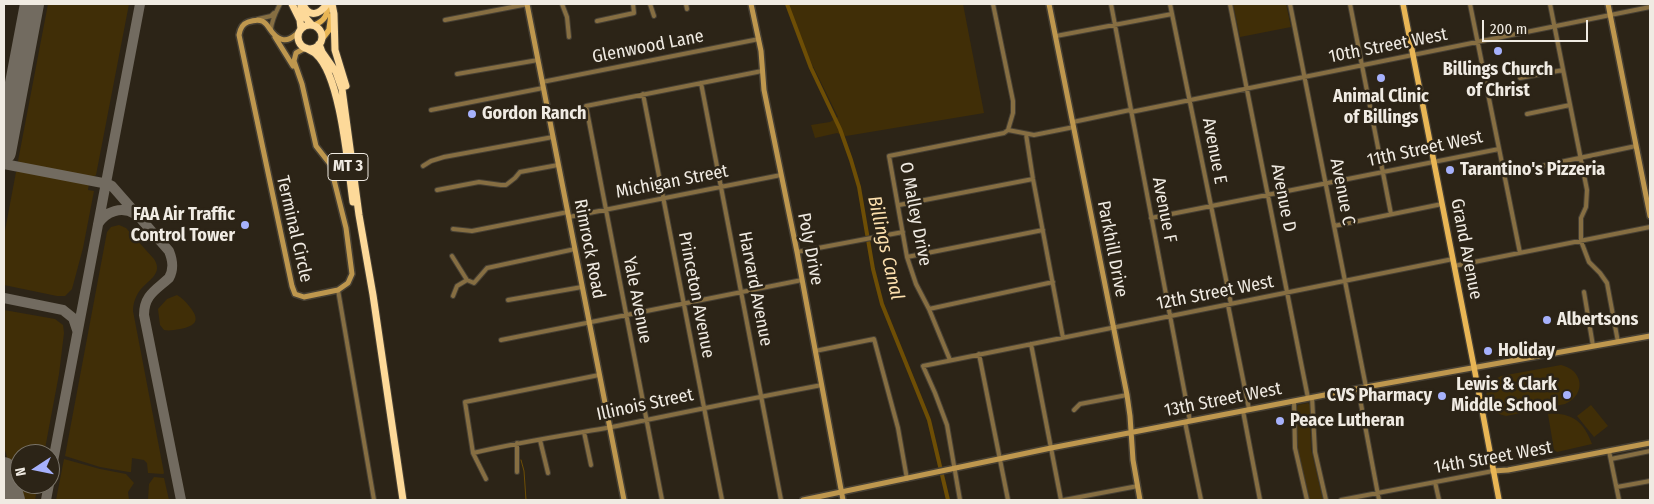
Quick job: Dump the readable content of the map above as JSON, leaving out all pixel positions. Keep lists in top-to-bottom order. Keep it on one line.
{"streets":{"highway":["MT 3"],"main road":["Grand Avenue"],"street":["10th Street West","Glenwood Lane","11th Street West","Avenue E","Michigan Street","Avenue C","Avenue D","Avenue F","O Malley Drive","Terminal Circle","Rimrock Road","Poly Drive","Parkhill Drive","Harvard Avenue","12th Street West","Princeton Avenue","Yale Avenue","13th Street West","Illinois Street","14th Street West"]},"crossings":[["10th Street West","Avenue E"],["10th Street West","Avenue C"],["10th Street West","Avenue D"],["10th Street West","Avenue F"],["10th Street West","O Malley Drive"],["10th Street West","Parkhill Drive"],["10th Street West","Grand Avenue"],["Glenwood Lane","Rimrock Road"],["Glenwood Lane","Poly Drive"],["11th Street West","Avenue E"],["11th Street West","Avenue C"],["11th Street West","Avenue D"],["11th Street West","Avenue F"],["11th Street West","Grand Avenue"],["Avenue E","12th Street West"],["Avenue E","13th Street West"],["MT 3","Terminal Circle"],["Michigan Street","Rimrock Road"],["Michigan Street","Poly Drive"],["Michigan Street","Harvard Avenue"],["Michigan Street","Princeton Avenue"],["Michigan Street","Yale Avenue"],["Avenue C","12th Street West"],["Avenue C","13th Street West"],["Avenue D","12th Street West"],["Avenue D","13th Street West"],["Avenue F","12th Street West"],["Avenue F","13th Street West"],["O Malley Drive","12th Street West"],["Rimrock Road","Illinois Street"],["Poly Drive","13th Street West"],["Poly Drive","Illinois Street"],["Parkhill Drive","12th Street West"],["Parkhill Drive","13th Street West"],["Grand Avenue","12th Street West"],["Grand Avenue","13th Street West"],["Grand Avenue","14th Street West"],["Harvard Avenue","Illinois Street"],["12th Street West","13th Street West"],["Princeton Avenue","Yale Avenue"],["Princeton Avenue","Illinois Street"],["Yale Avenue","Illinois Street"]],"water":["Billings Canal"],"places":["Billings Church of Christ","Animal Clinic of Billings","Gordon Ranch","Tarantino's Pizzeria","FAA Air Traffic Control Tower","Albertsons","Holiday","Lewis & Clark Middle School","CVS Pharmacy","Peace Lutheran"],"scale_bar":"200 m","north":"left"}
